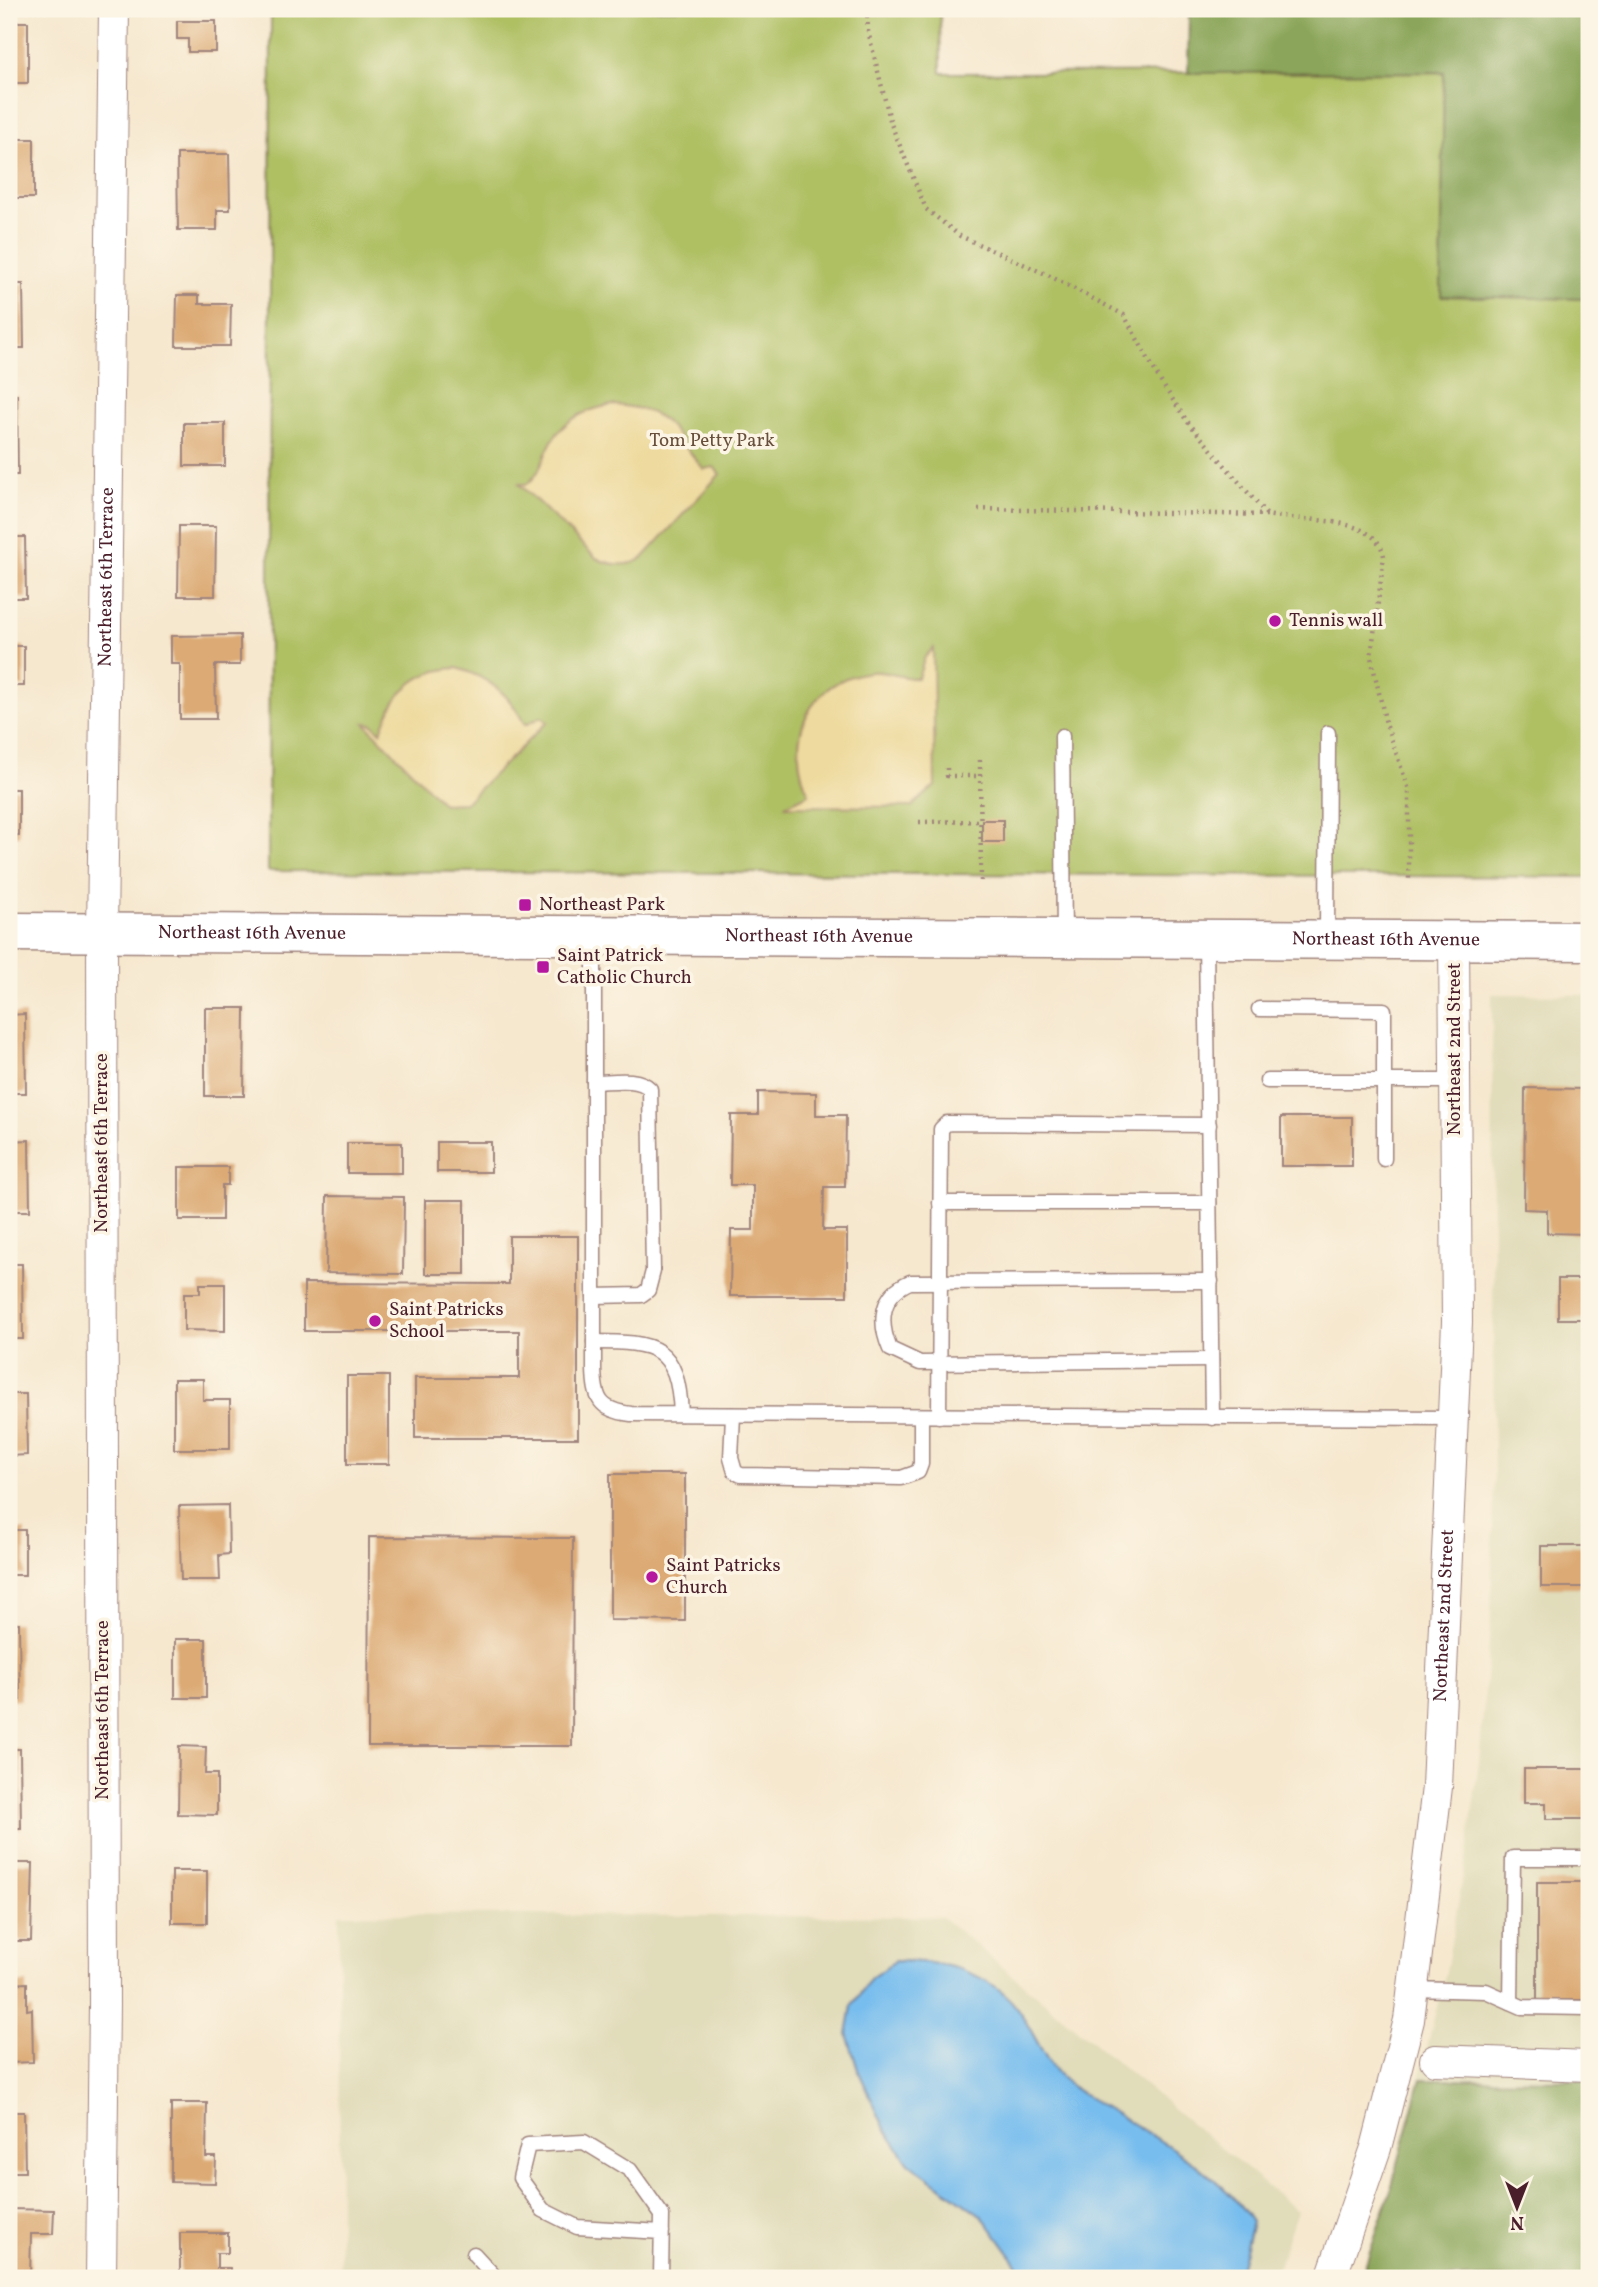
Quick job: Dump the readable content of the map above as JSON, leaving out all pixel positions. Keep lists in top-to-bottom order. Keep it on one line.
{"streets":{"street":["Northeast 6th Terrace","Northeast 16th Avenue","Northeast 2nd Street"]},"crossings":[["Northeast 6th Terrace","Northeast 16th Avenue"],["Northeast 16th Avenue","Northeast 2nd Street"]],"parks":["Tom Petty Park"],"places":{"other":["Tennis wall","Saint Patricks School","Saint Patricks Church"],"transit":["Northeast Park","Saint Patrick Catholic Church"]},"north":"bottom"}
